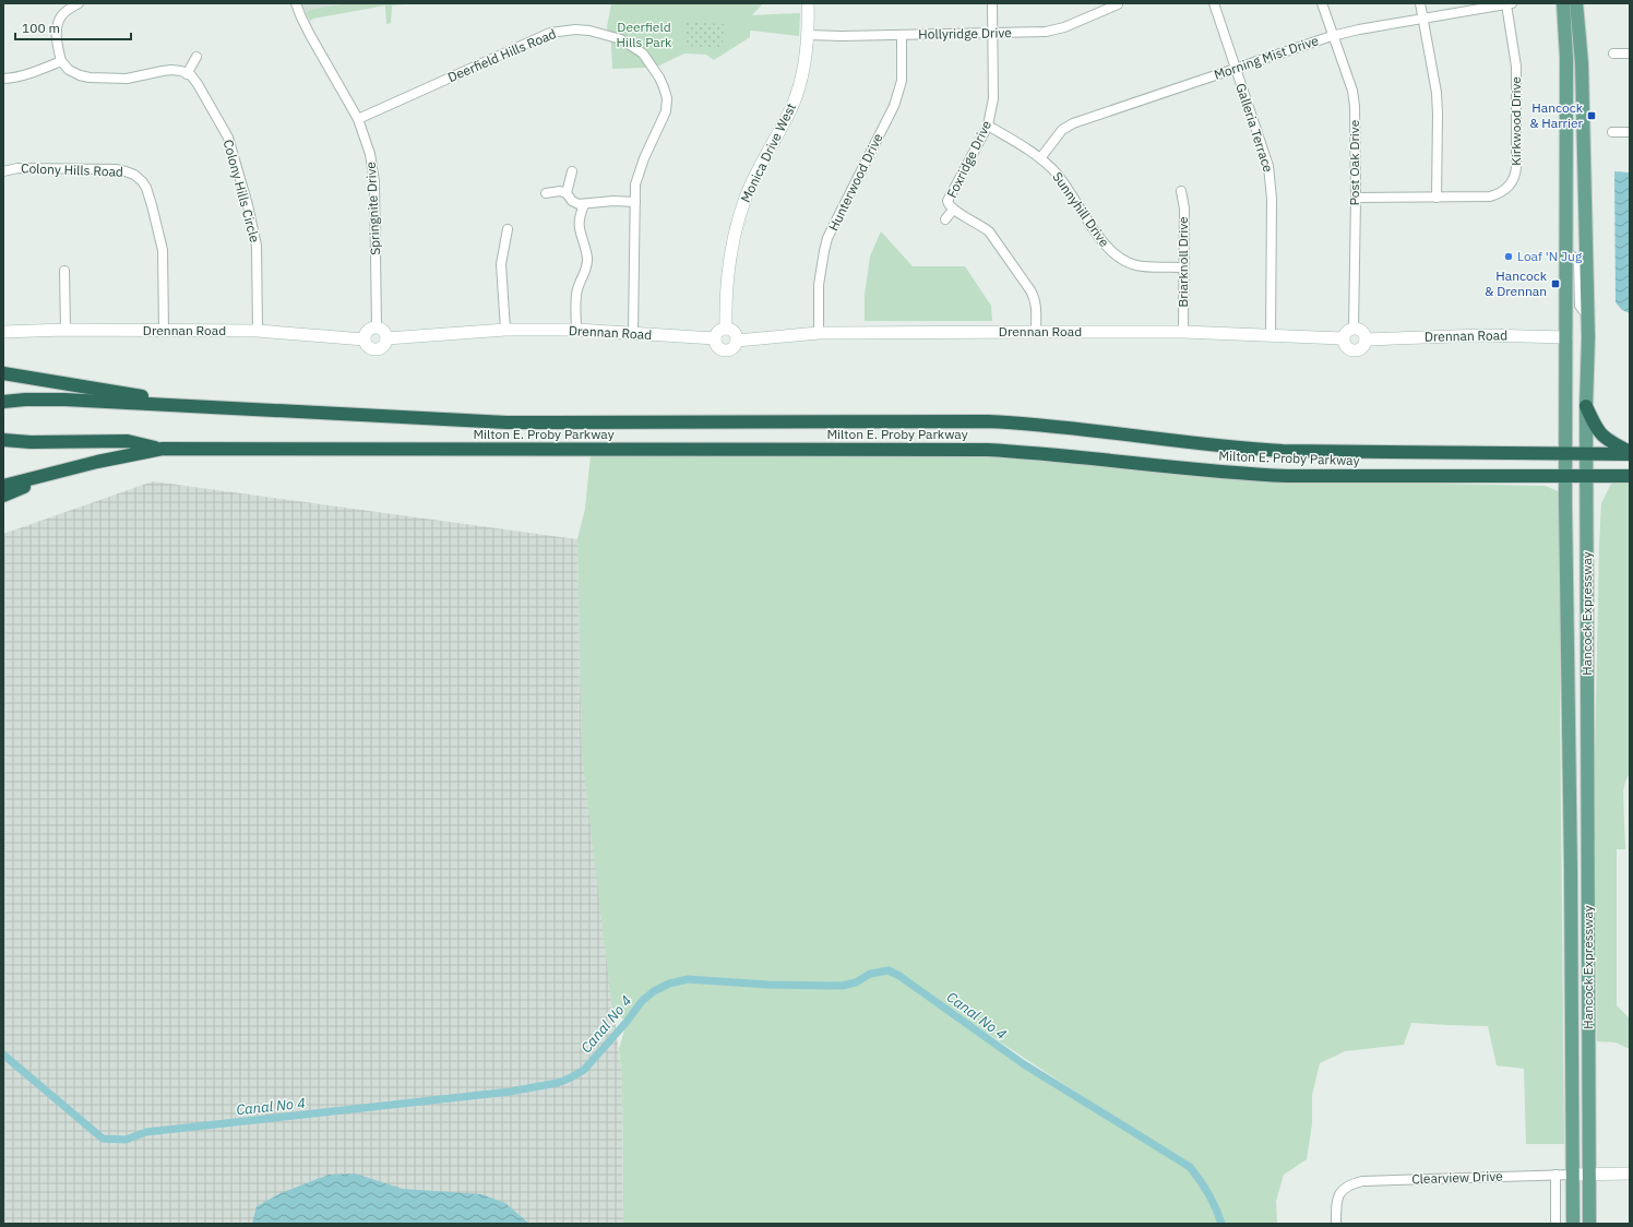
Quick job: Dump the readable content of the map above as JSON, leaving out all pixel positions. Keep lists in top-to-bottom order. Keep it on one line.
{"streets":{"highway":["Milton E. Proby Parkway"],"main road":["Hancock Expressway"],"street":["Hollyridge Drive","Deerfield Hills Road","Morning Mist Drive","Kirkwood Drive","Galleria Terrace","Monica Drive West","Foxridge Drive","Post Oak Drive","Colony Hills Road","Hunterwood Drive","Colony Hills Circle","Springnite Drive","Sunnyhill Drive","Briarknoll Drive","Drennan Road","Clearview Drive"]},"crossings":[["Hollyridge Drive","Monica Drive West"],["Hollyridge Drive","Foxridge Drive"],["Hollyridge Drive","Hunterwood Drive"],["Deerfield Hills Road","Springnite Drive"],["Deerfield Hills Road","Drennan Road"],["Morning Mist Drive","Kirkwood Drive"],["Morning Mist Drive","Galleria Terrace"],["Morning Mist Drive","Post Oak Drive"],["Morning Mist Drive","Sunnyhill Drive"],["Galleria Terrace","Drennan Road"],["Monica Drive West","Drennan Road"],["Foxridge Drive","Sunnyhill Drive"],["Foxridge Drive","Drennan Road"],["Post Oak Drive","Drennan Road"],["Colony Hills Road","Drennan Road"],["Hunterwood Drive","Drennan Road"],["Colony Hills Circle","Drennan Road"],["Springnite Drive","Drennan Road"],["Sunnyhill Drive","Briarknoll Drive"],["Briarknoll Drive","Drennan Road"],["Drennan Road","Hancock Expressway"],["Milton E. Proby Parkway","Hancock Expressway"],["Hancock Expressway","Clearview Drive"]],"water":["Canal No 4"],"parks":["Deerfield Hills Park"],"places":{"transit":["Hancock & Harrier","Hancock & Drennan"],"other":["Loaf 'N Jug"]},"scale_bar":"100 m"}
